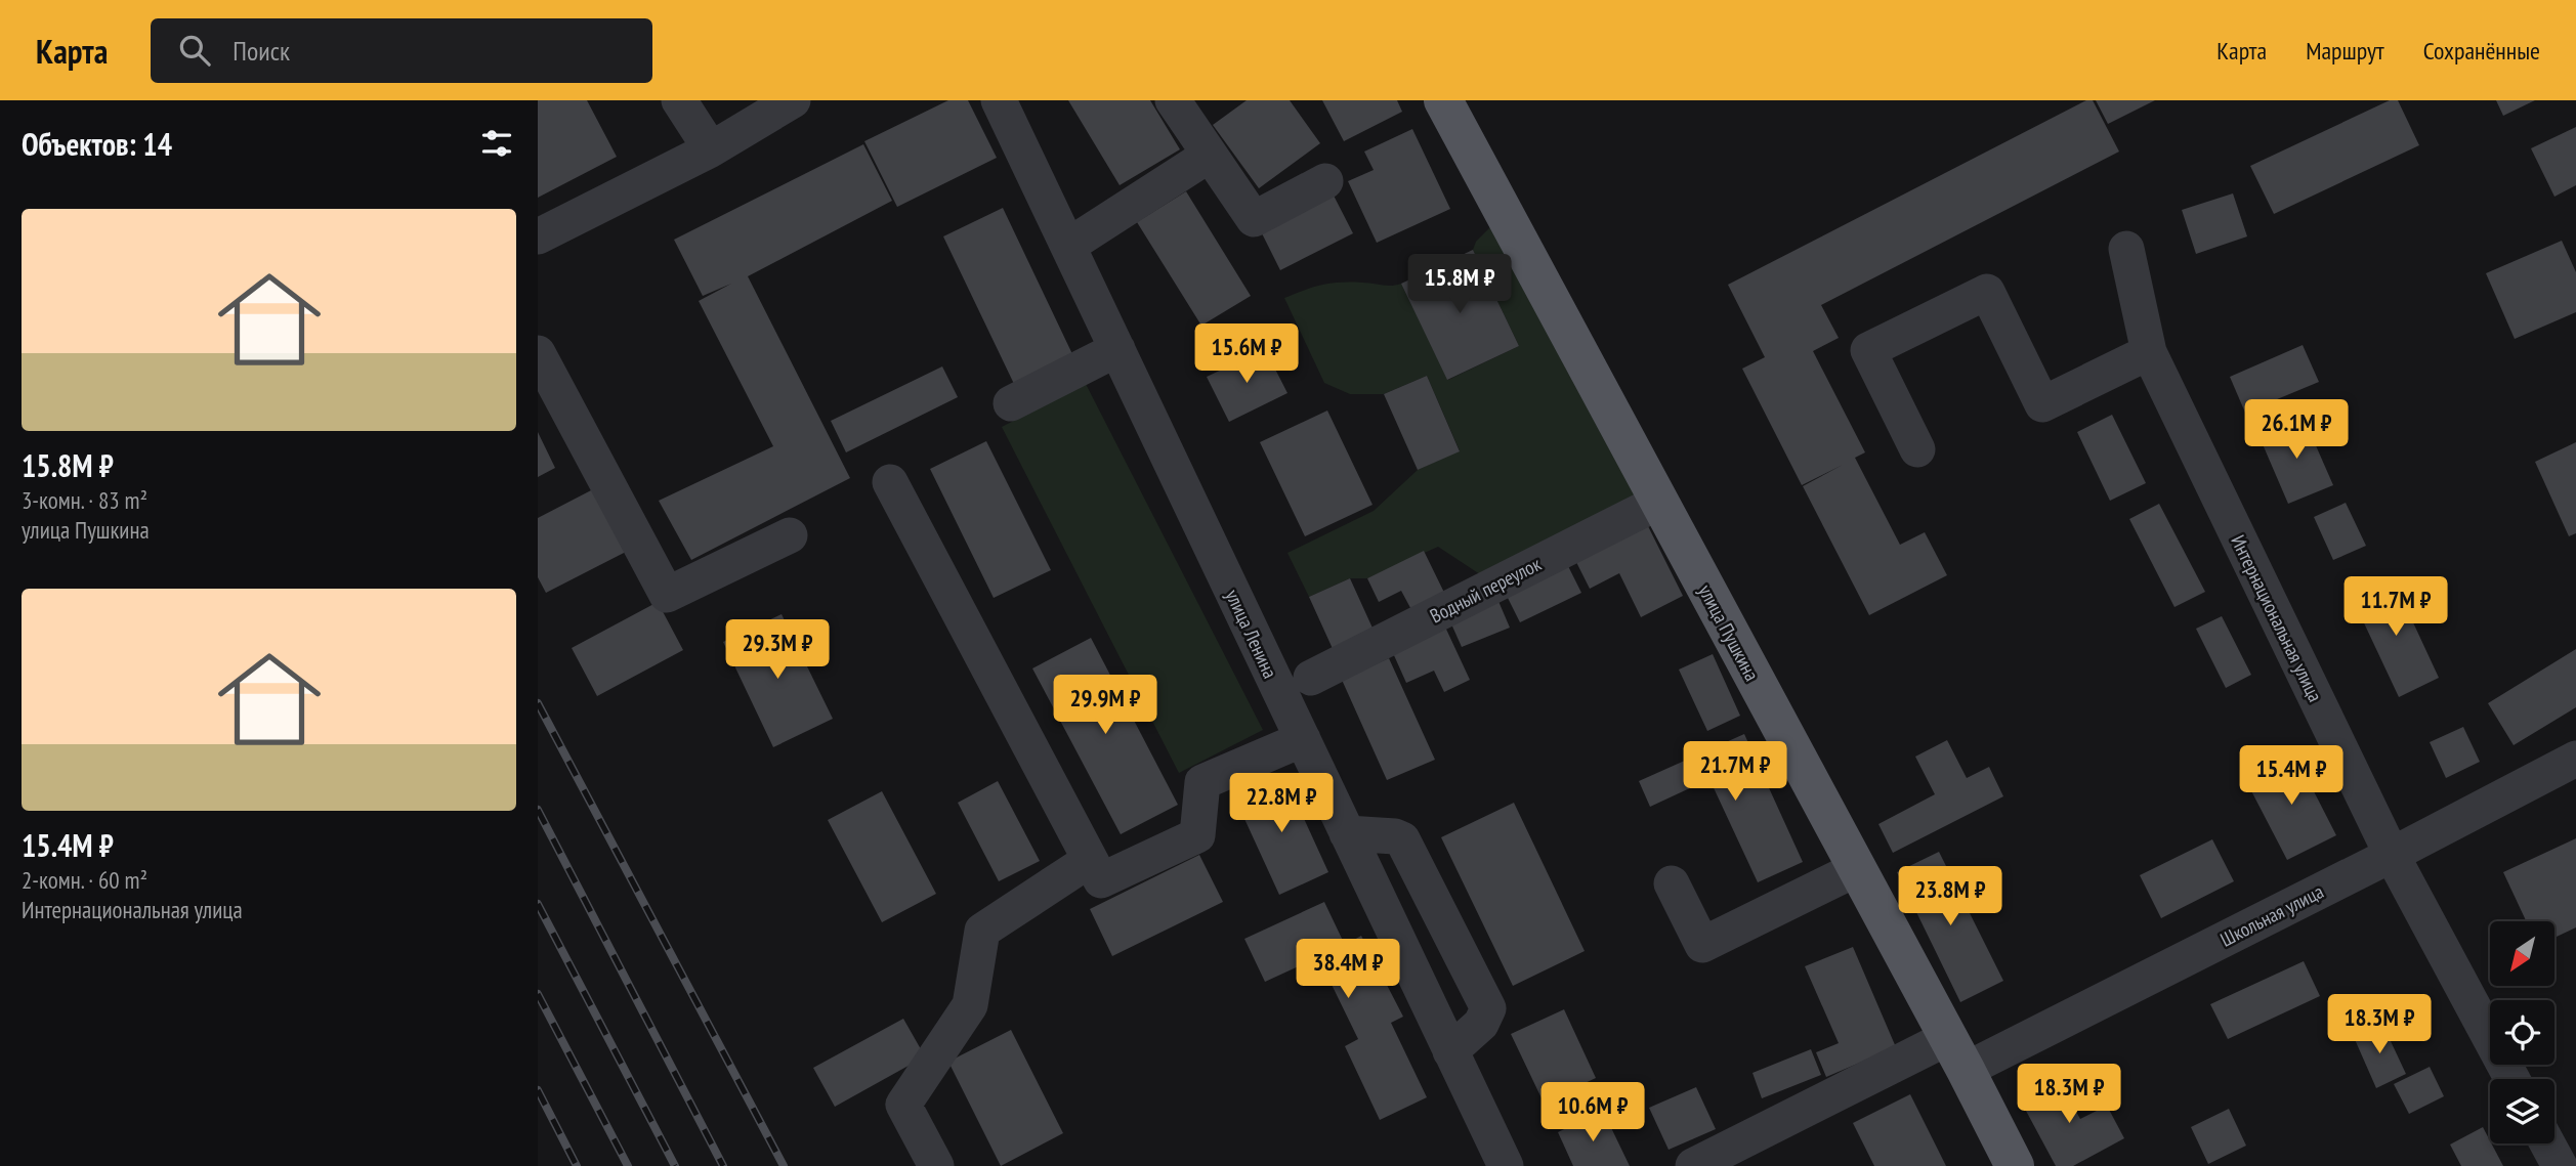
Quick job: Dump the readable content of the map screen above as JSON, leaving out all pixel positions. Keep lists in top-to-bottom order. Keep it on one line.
{"streets":{"main road":["улица Пушкина"],"street":["Водный переулок","Интернациональная улица","улица Ленина","Школьная улица"]},"crossings":[["Водный переулок","улица Пушкина"],["Интернациональная улица","Школьная улица"],["улица Пушкина","Школьная улица"]],"north":"bottom left","page":{"header":"Карта","search":"Поиск","nav":["Карта","Маршрут","Сохранённые"],"heading":"Объектов: 14","list":[{"name":"15.8M ₽","note":"3-комн. · 83 m² · улица Пушкина"},{"name":"15.4M ₽","note":"2-комн. · 60 m² · Интернациональная улица"}],"price":["15.8M ₽","15.6M ₽","26.1M ₽","11.7M ₽","29.3M ₽","29.9M ₽","21.7M ₽","15.4M ₽","22.8M ₽","23.8M ₽","38.4M ₽","18.3M ₽","18.3M ₽","10.6M ₽"]}}
